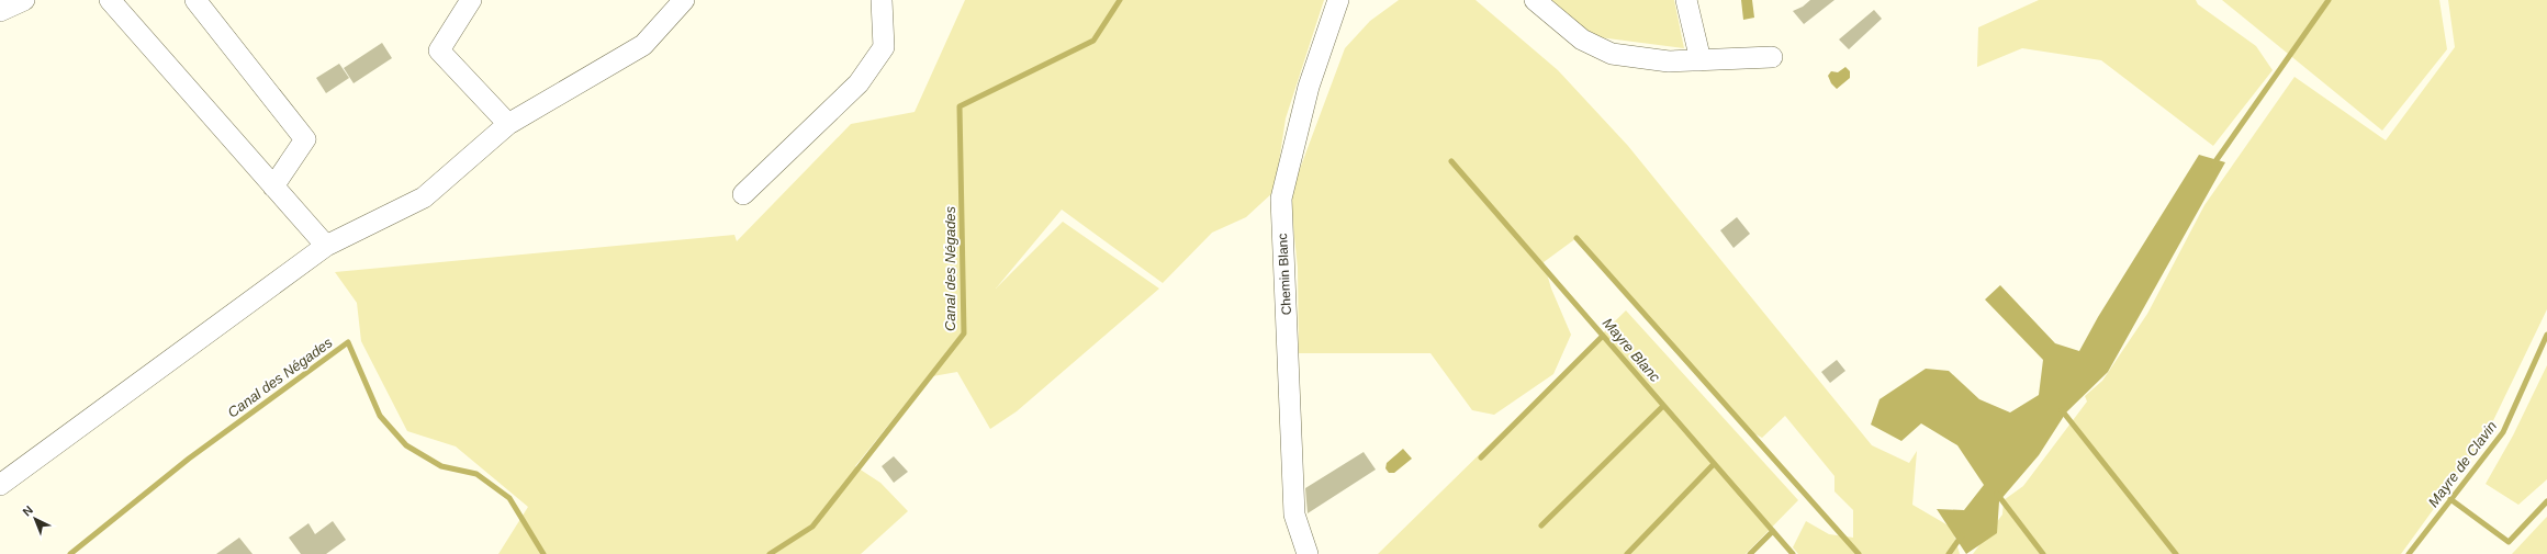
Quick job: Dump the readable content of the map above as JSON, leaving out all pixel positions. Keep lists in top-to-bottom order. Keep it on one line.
{"streets":{"street":["Chemin Blanc"]},"water":["Canal des Négades","Mayre Blanc","Mayre de Clavin"],"north":"top left"}
